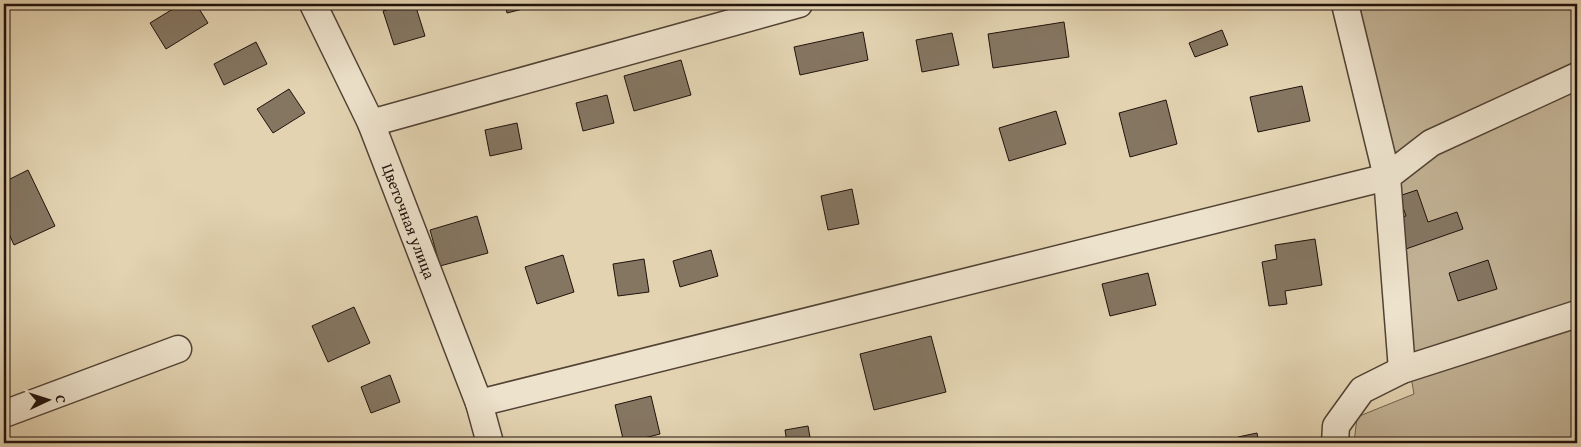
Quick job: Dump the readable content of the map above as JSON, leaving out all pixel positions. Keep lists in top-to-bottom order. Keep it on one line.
{"streets":{"lane":["Цветочная улица"]},"north":"right"}
